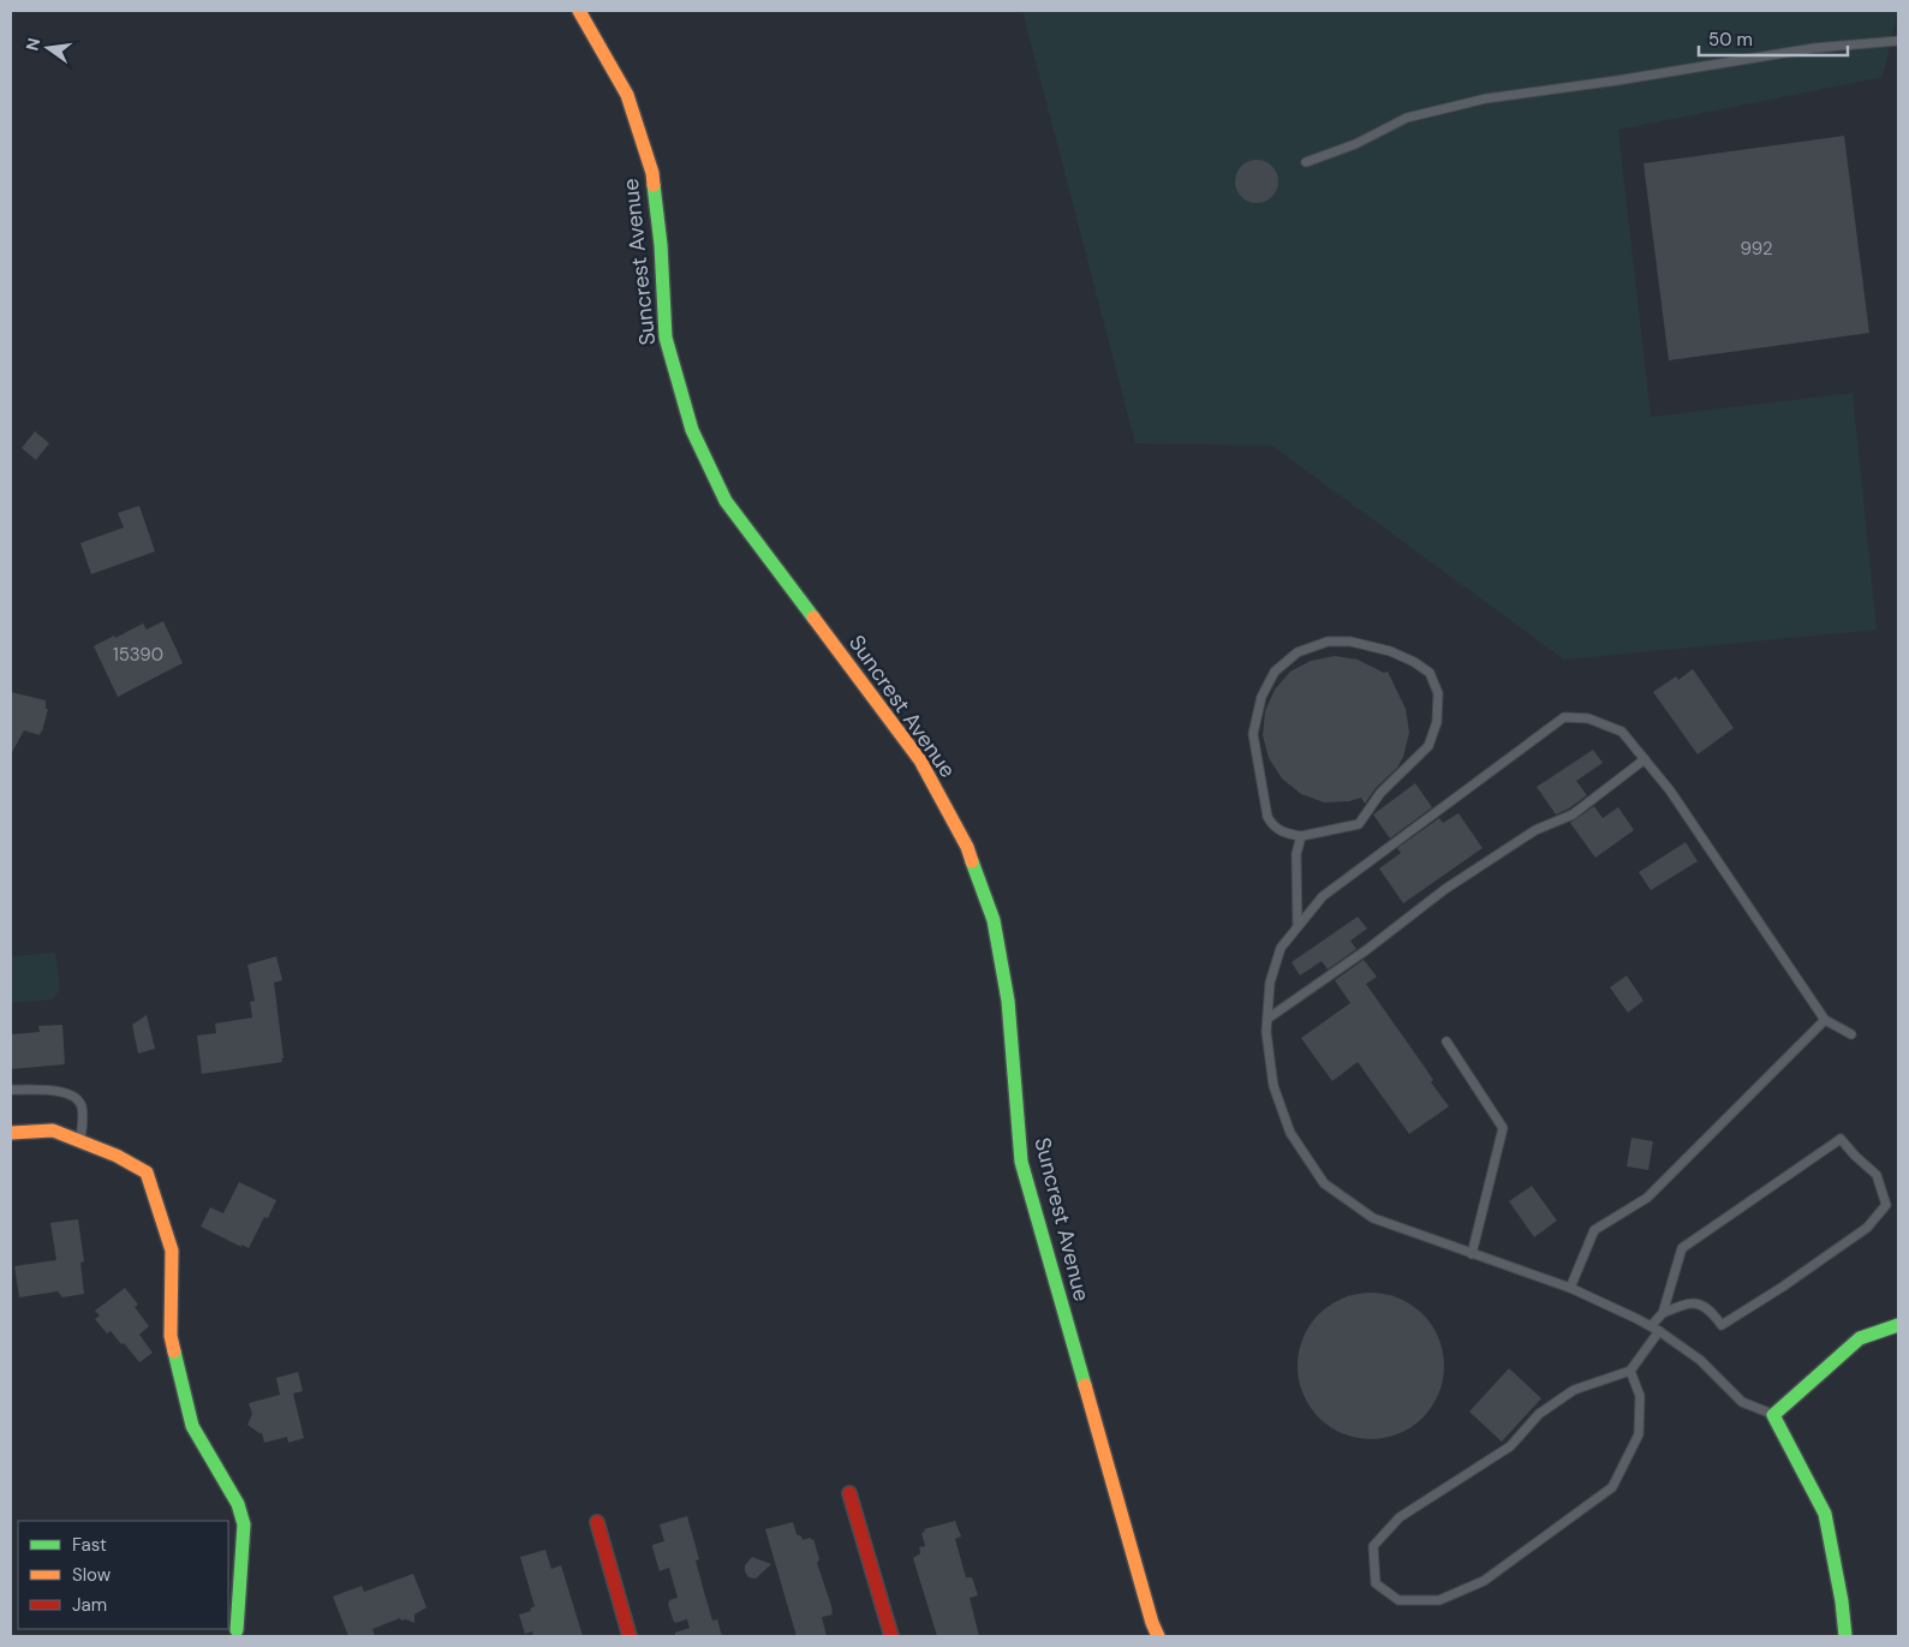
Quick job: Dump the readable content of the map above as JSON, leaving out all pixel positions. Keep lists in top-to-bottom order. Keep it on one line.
{"streets":{"street":["Suncrest Avenue"]},"house_numbers":["992","15390"],"legend":["Fast","Slow","Jam"],"scale_bar":"50 m","north":"left"}
